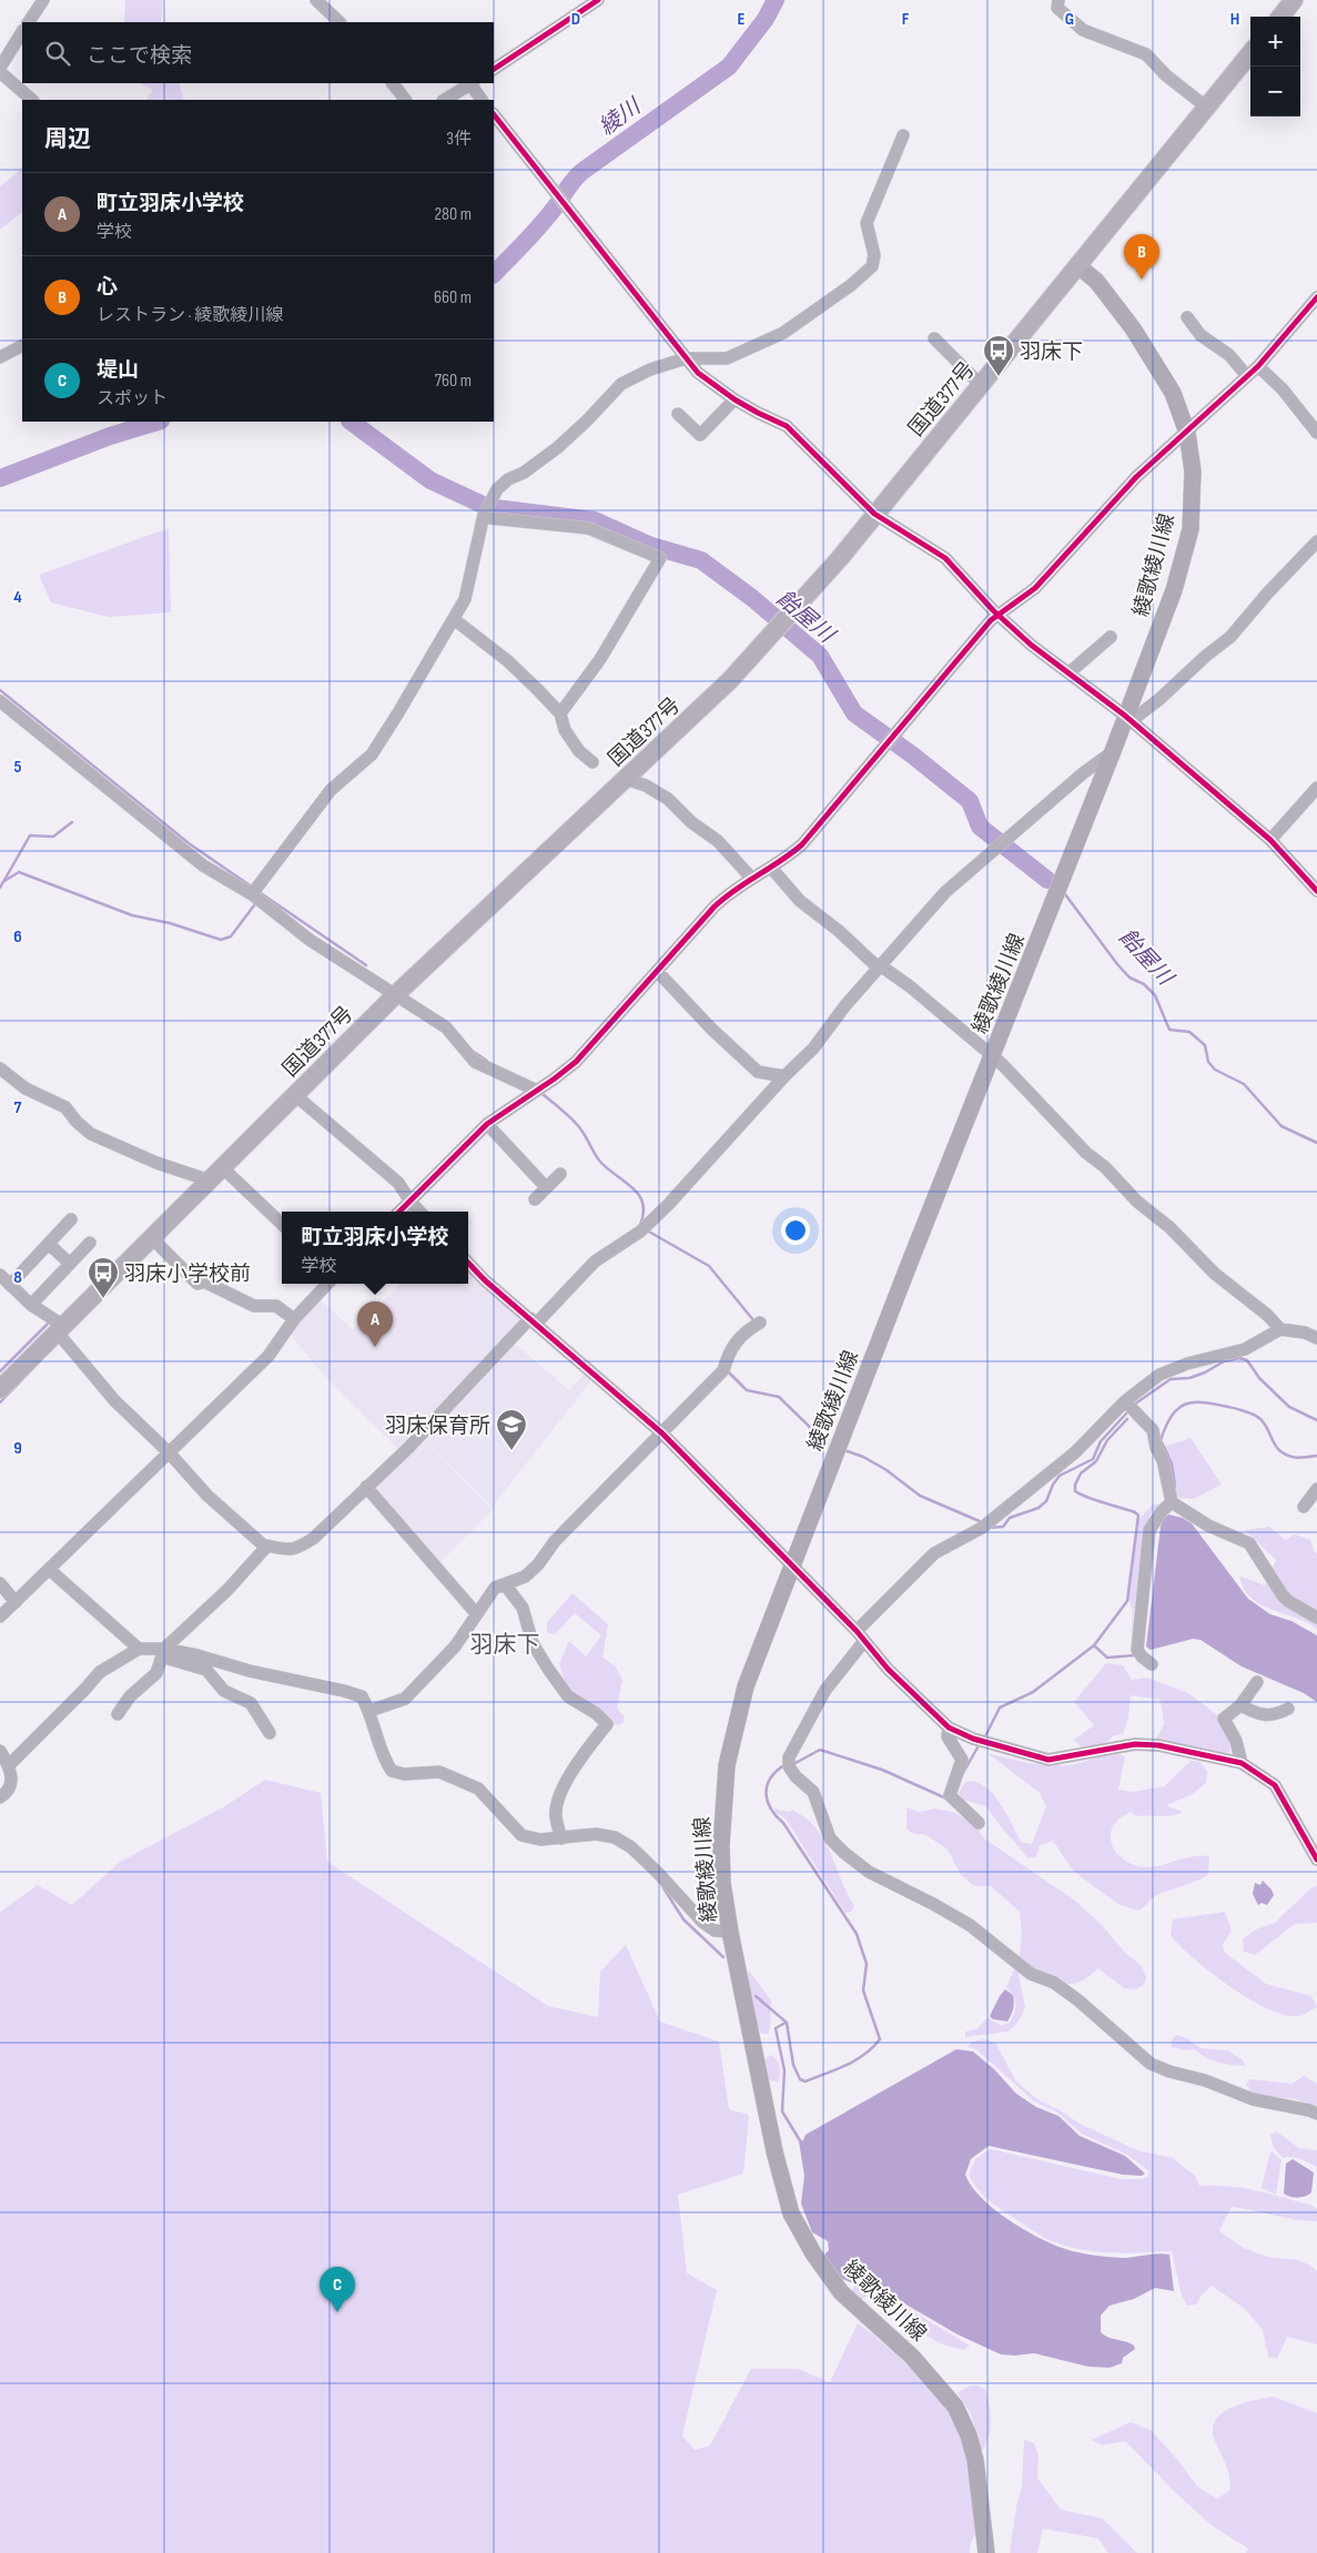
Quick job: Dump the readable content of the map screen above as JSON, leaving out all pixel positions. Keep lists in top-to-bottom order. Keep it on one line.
{"streets":{"highway":["国道377号"],"main road":["綾歌綾川線"]},"crossings":[["国道377号","綾歌綾川線"]],"districts":["羽床下"],"water":["綾川","飴屋川"],"places":{"bus stop":["羽床下","羽床小学校前"],"school or university":["羽床保育所"]},"page":{"map_buttons":["+","−"],"search":"ここで検索","heading":["周辺","3件"],"list":[{"mark":"A","name":"町立羽床小学校","note":"学校","value":"280 m"},{"mark":"B","name":"心","note":"レストラン · 綾歌綾川線","value":"660 m"},{"mark":"C","name":"堤山","note":"スポット","value":"760 m"}],"pins":["B","A","C"],"popup":["町立羽床小学校","学校"]},"grid":{"columns":["D","E","F","G","H"],"rows":["4","5","6","7","8","9"]}}
